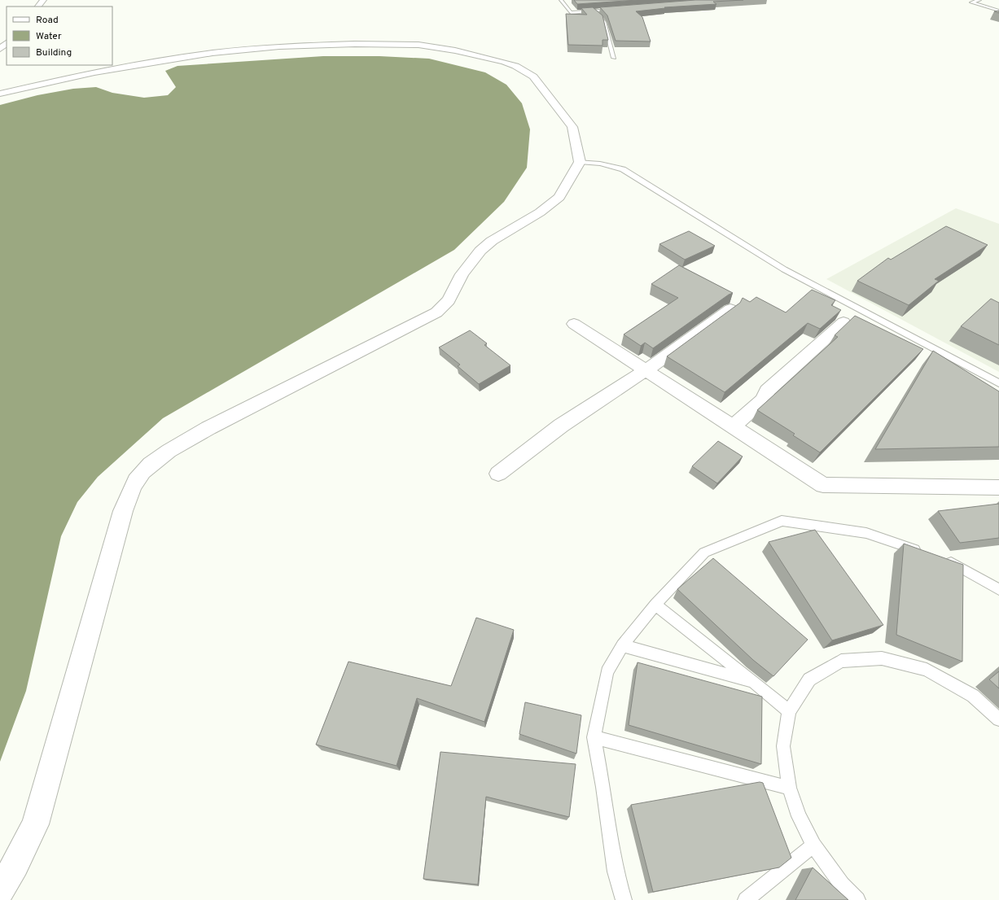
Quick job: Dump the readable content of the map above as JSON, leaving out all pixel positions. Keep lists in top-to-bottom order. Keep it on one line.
{"legend":["Road","Water","Building"]}
